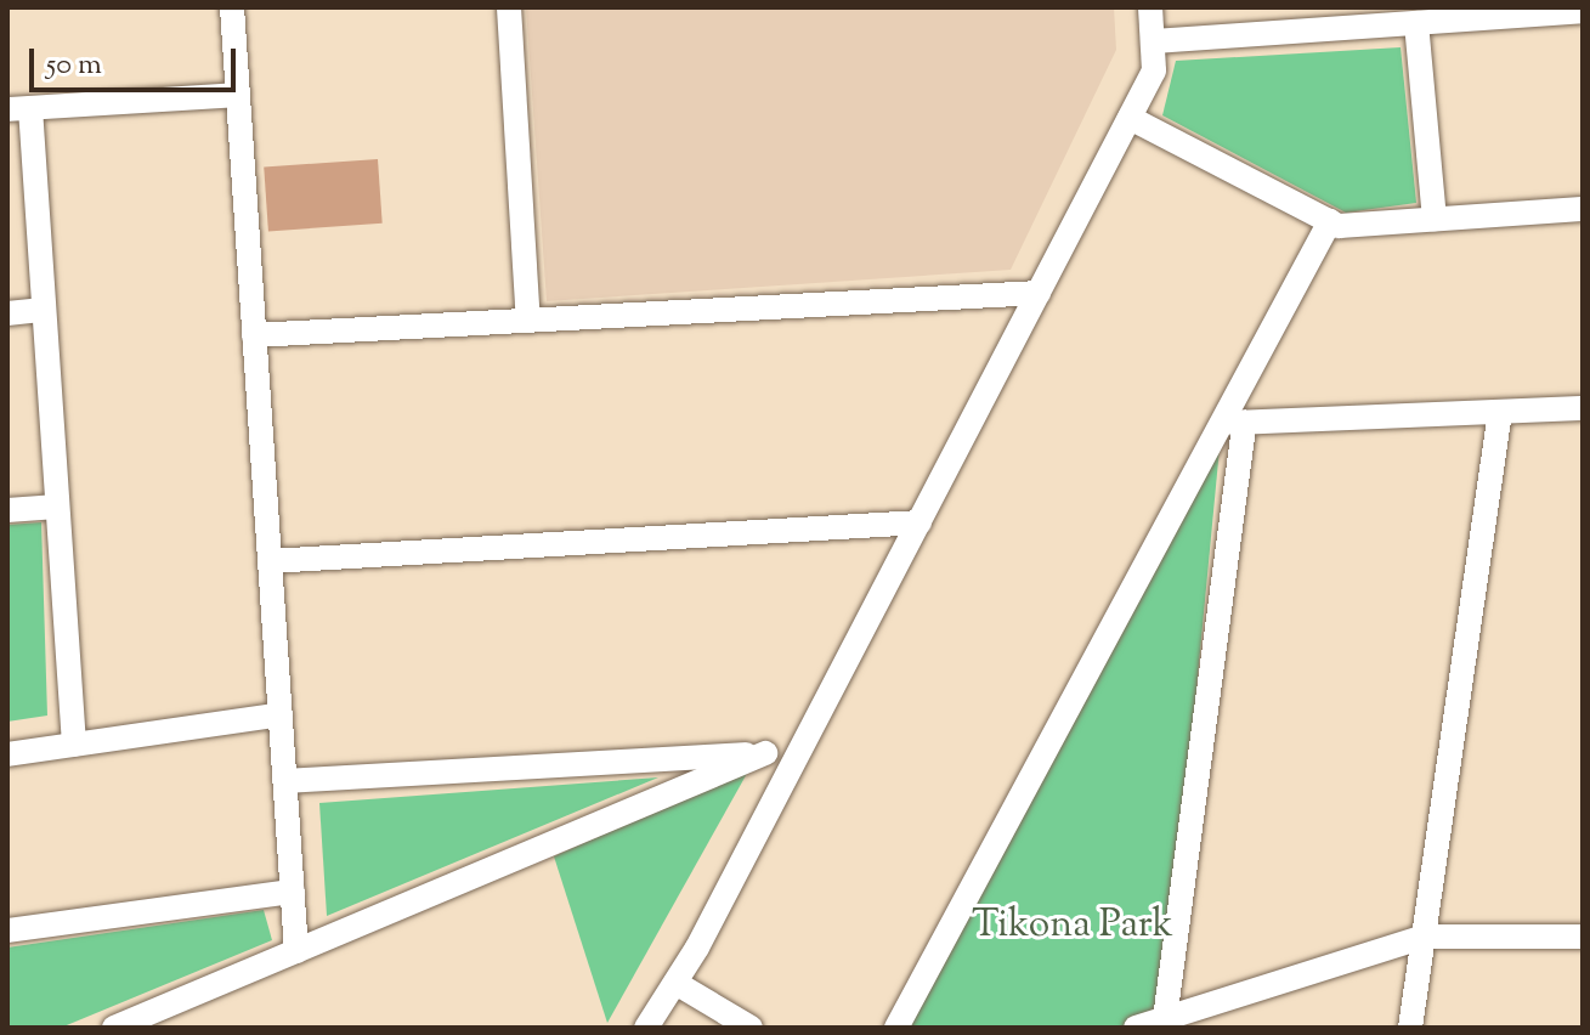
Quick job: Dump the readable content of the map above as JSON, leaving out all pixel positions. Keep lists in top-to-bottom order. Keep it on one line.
{"parks":["Tikona Park"],"scale_bar":"50 m"}
